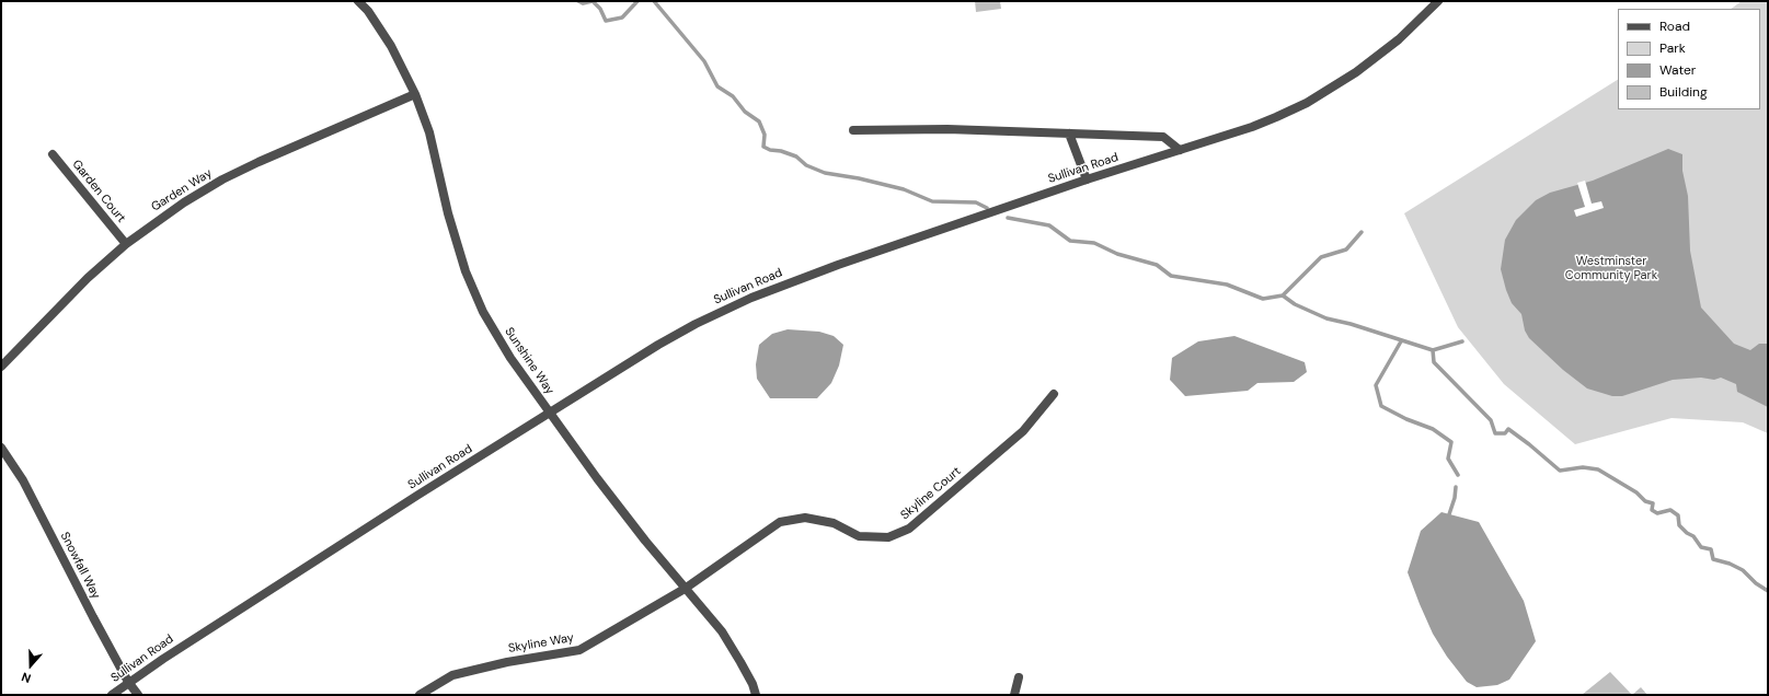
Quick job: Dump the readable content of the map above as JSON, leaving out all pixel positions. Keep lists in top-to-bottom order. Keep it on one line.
{"streets":{"street":["Sullivan Road","Garden Way","Garden Court","Sunshine Way","Skyline Court","Snowfall Way","Skyline Way"]},"crossings":[["Sullivan Road","Sunshine Way"],["Sullivan Road","Snowfall Way"],["Garden Way","Garden Court"],["Garden Way","Sunshine Way"],["Sunshine Way","Skyline Court"],["Sunshine Way","Skyline Way"],["Skyline Court","Skyline Way"]],"parks":["Westminster Community Park"],"legend":["Road","Park","Water","Building"],"north":"bottom"}
